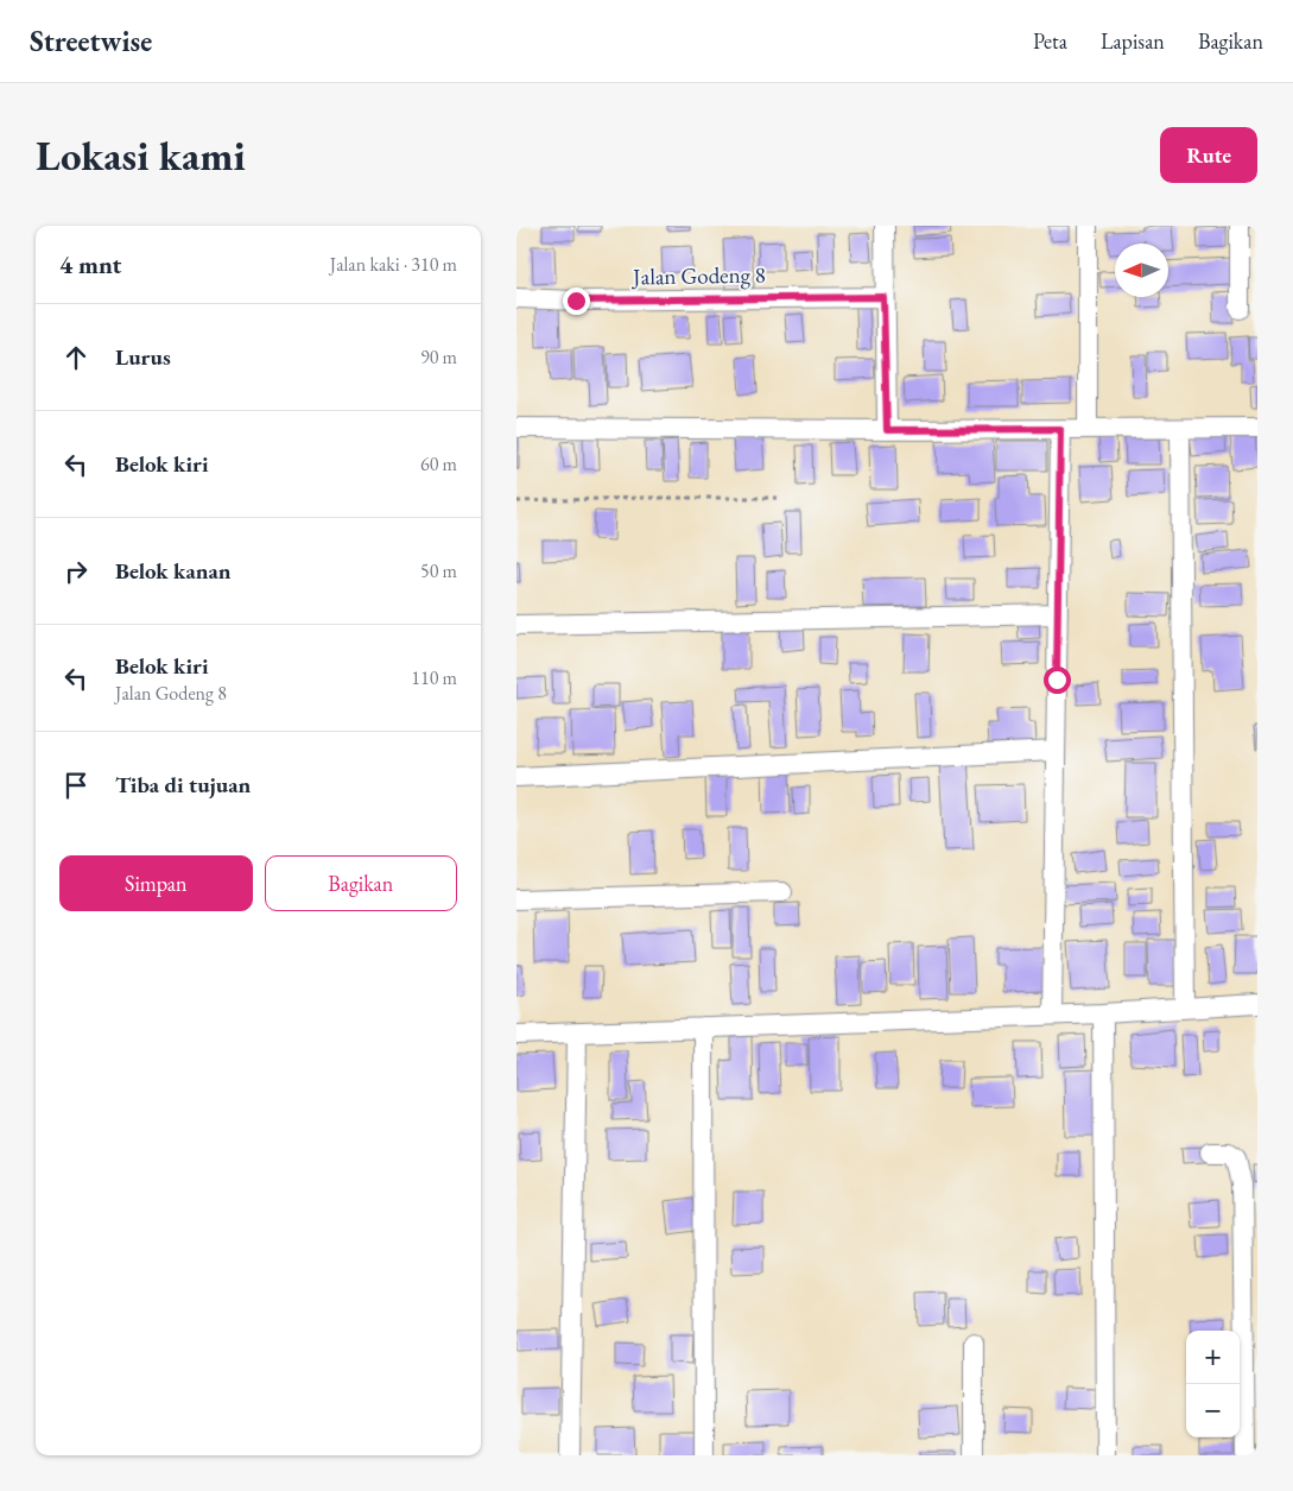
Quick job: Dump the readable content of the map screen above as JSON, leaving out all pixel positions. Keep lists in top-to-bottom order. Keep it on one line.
{"streets":{"street":["Jalan Godeng 8"]},"north":"left","page":{"header":"Streetwise","nav":["Peta","Lapisan","Bagikan"],"buttons":["Rute",["Simpan","Bagikan"]],"title":"Lokasi kami","heading":["4 mnt","Jalan kaki · 310 m"],"list":[["Lurus","90 m"],["Belok kiri","60 m"],["Belok kanan","50 m"],["Belok kiri","Jalan Godeng 8","110 m"],"Tiba di tujuan"],"map_buttons":["+","−"]}}
